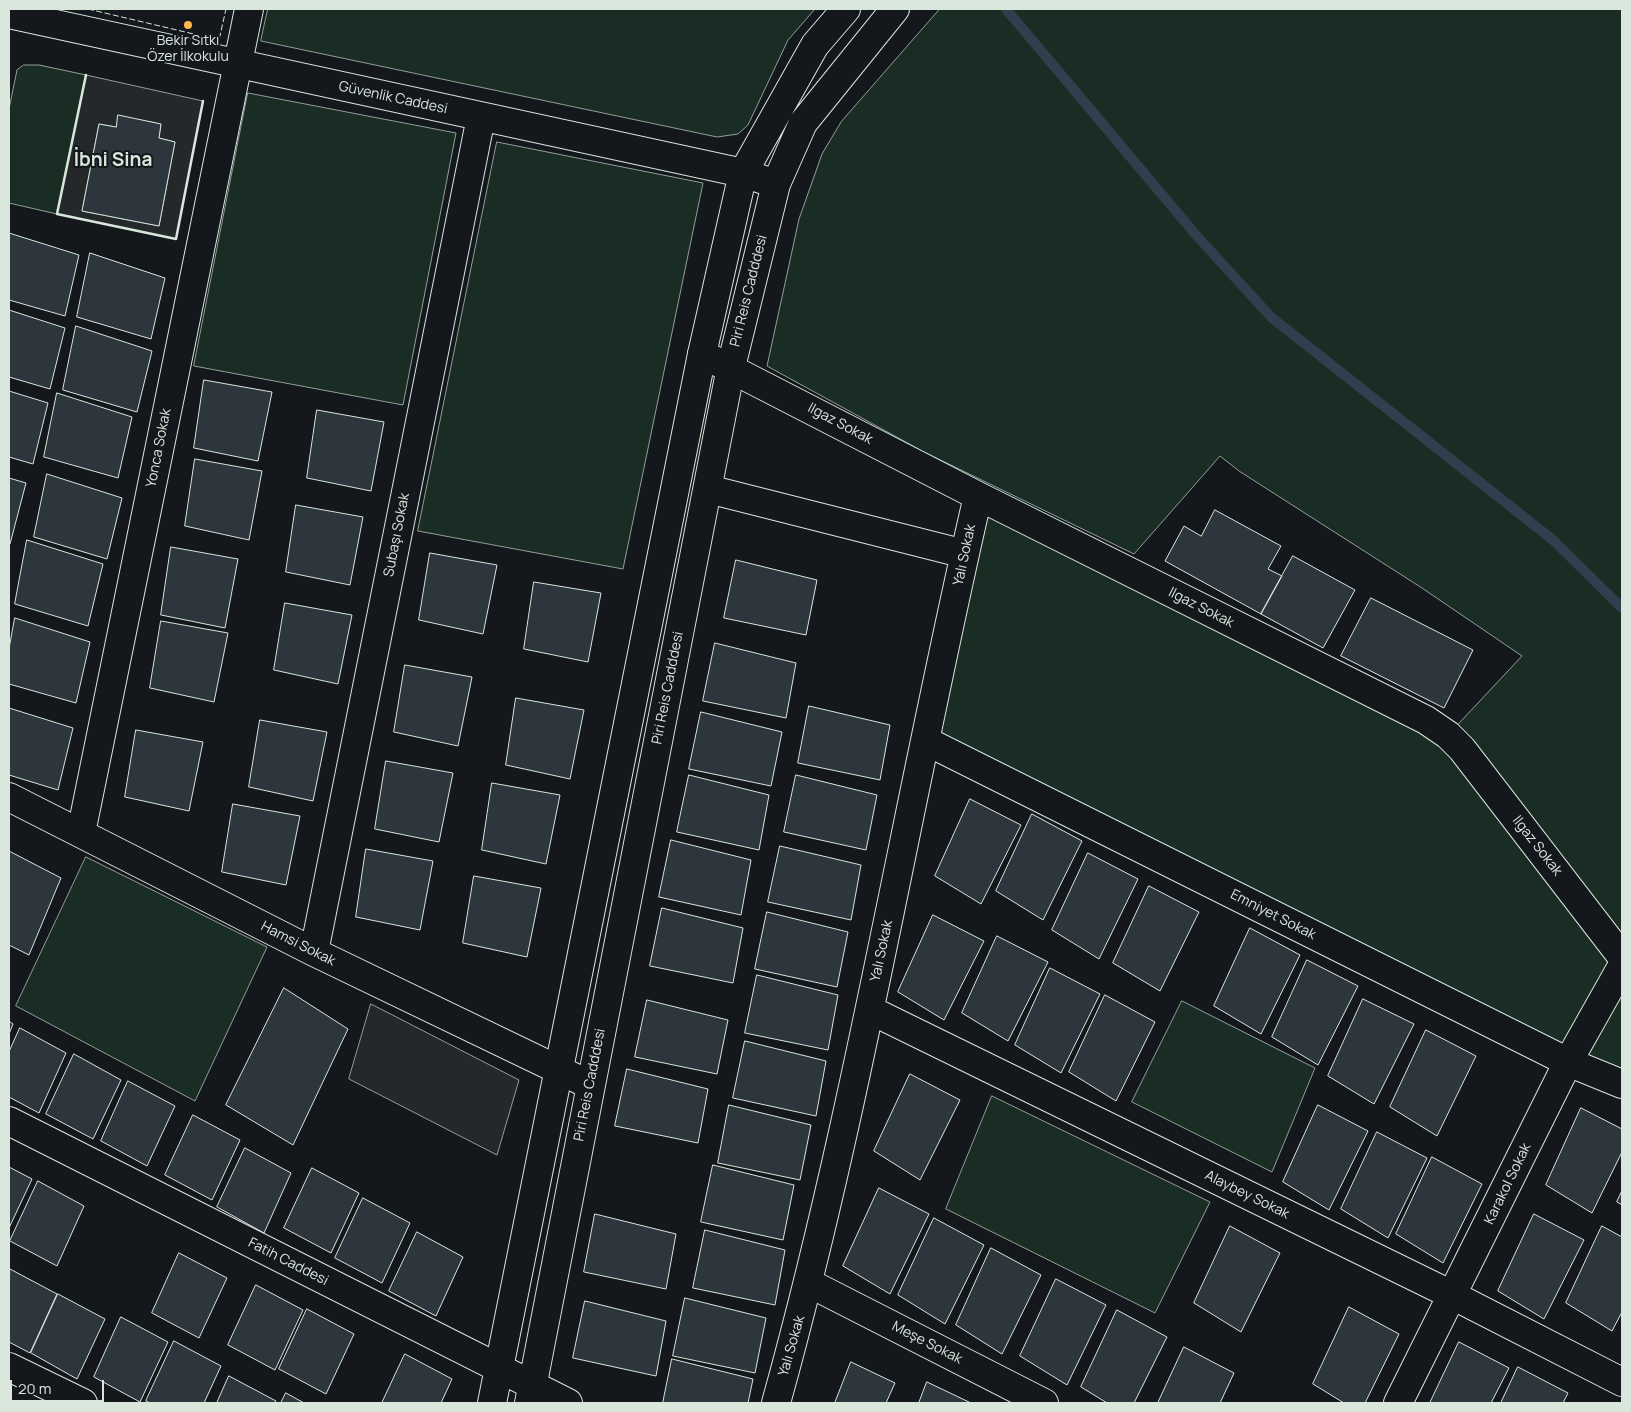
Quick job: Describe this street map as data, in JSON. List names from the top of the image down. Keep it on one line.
{"streets":{"street":["Güvenlik Caddesi","Piri Reis Cadddesi","Ilgaz Sokak","Yonca Sokak","Subaşı Sokak","Yalı Sokak","Emniyet Sokak","Hamsi Sokak","Karakol Sokak","Alaybey Sokak","Fatih Caddesi","Meşe Sokak"]},"crossings":[["Güvenlik Caddesi","Piri Reis Cadddesi"],["Güvenlik Caddesi","Yonca Sokak"],["Güvenlik Caddesi","Subaşı Sokak"],["Piri Reis Cadddesi","Ilgaz Sokak"],["Piri Reis Cadddesi","Hamsi Sokak"],["Piri Reis Cadddesi","Fatih Caddesi"],["Ilgaz Sokak","Yalı Sokak"],["Yonca Sokak","Hamsi Sokak"],["Subaşı Sokak","Hamsi Sokak"],["Yalı Sokak","Emniyet Sokak"],["Yalı Sokak","Alaybey Sokak"],["Yalı Sokak","Meşe Sokak"],["Emniyet Sokak","Karakol Sokak"],["Karakol Sokak","Alaybey Sokak"]],"districts":["İbni Sina"],"places":["Bekir Sıtkı Özer İlkokulu"],"scale_bar":"20 m"}
